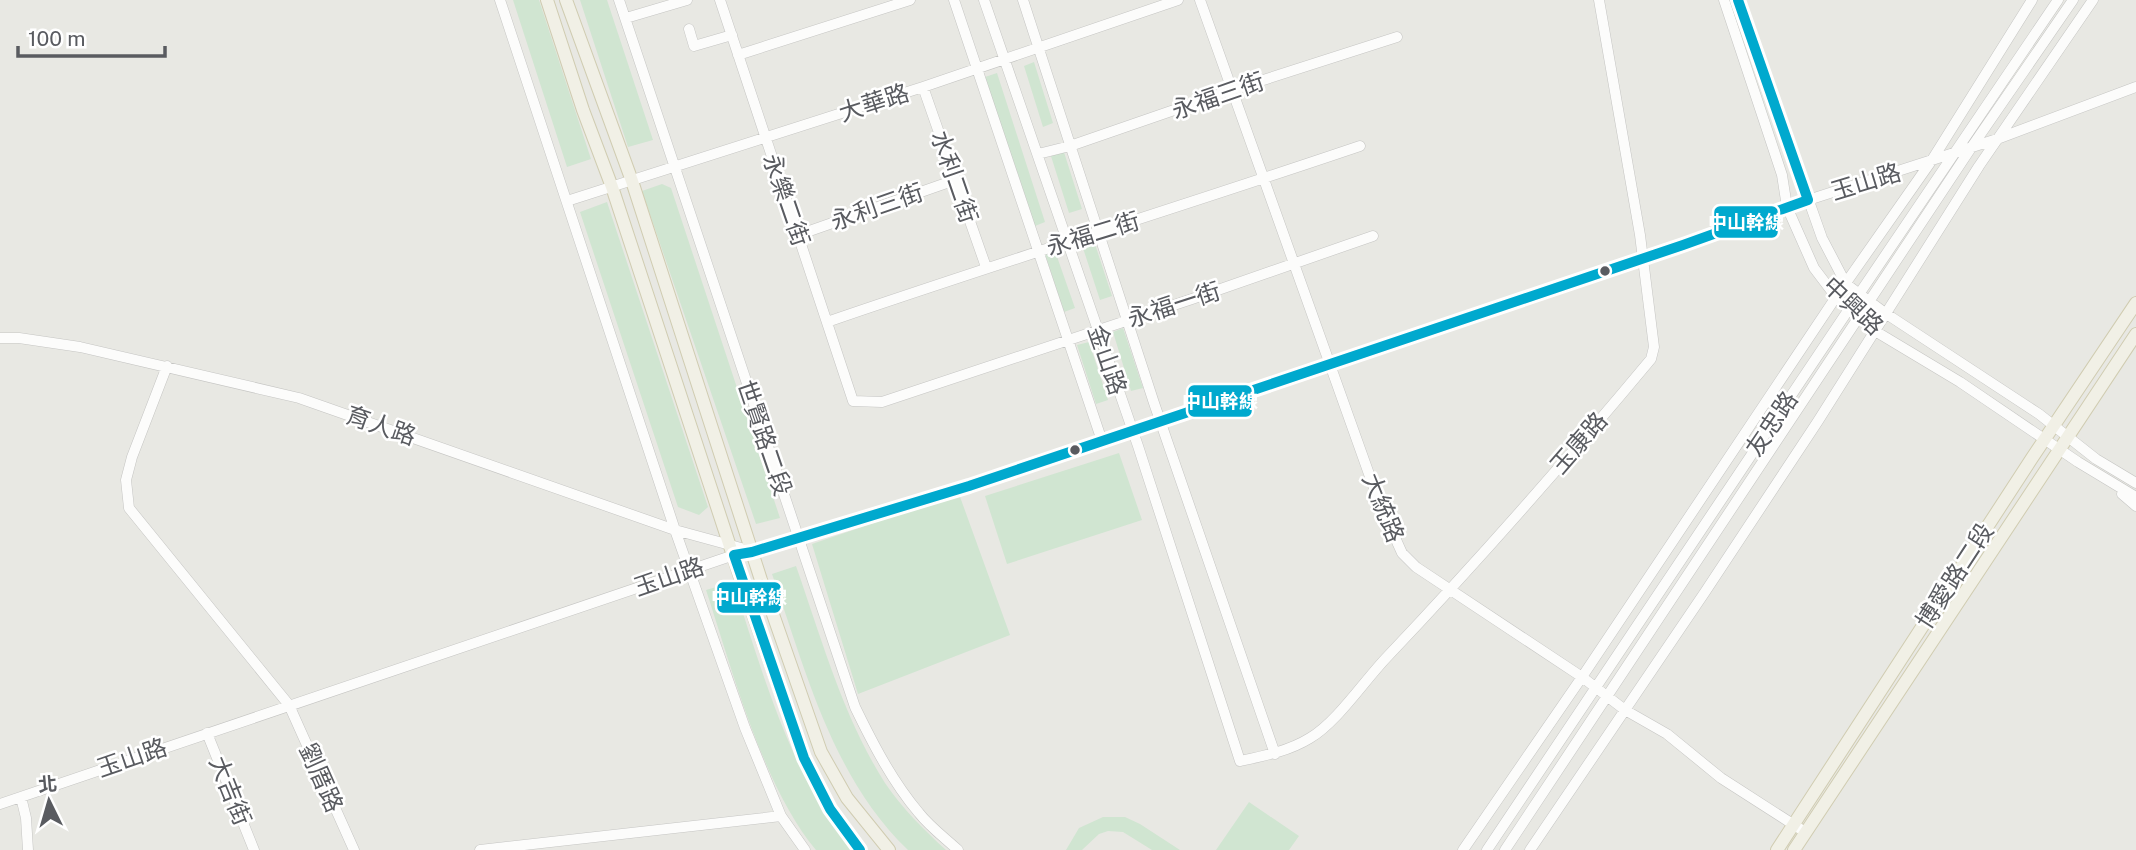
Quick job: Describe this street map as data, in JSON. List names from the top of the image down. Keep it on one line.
{"streets":{"main road":["世賢路二段","博愛路二段"],"street":["永福三街","大華路","水利二街","玉山路","永樂二街","永利三街","永福二街","永福一街","中興路","金山路","友忠路","育人路","玉康路","大統路","劉厝路","大吉街"]},"crossings":[["永福三街","金山路"],["永福三街","大統路"],["大華路","水利二街"],["大華路","永樂二街"],["大華路","金山路"],["大華路","世賢路二段"],["水利二街","永利三街"],["水利二街","永福二街"],["玉山路","中興路"],["玉山路","金山路"],["玉山路","友忠路"],["玉山路","育人路"],["玉山路","世賢路二段"],["玉山路","玉康路"],["玉山路","大統路"],["玉山路","劉厝路"],["玉山路","大吉街"],["永樂二街","永利三街"],["永樂二街","永福二街"],["永樂二街","永福一街"],["永福二街","金山路"],["永福二街","大統路"],["永福一街","金山路"],["永福一街","大統路"],["中興路","友忠路"],["中興路","博愛路二段"],["金山路","玉康路"],["友忠路","大統路"],["育人路","世賢路二段"],["育人路","劉厝路"],["玉康路","大統路"],["大統路","博愛路二段"]],"lines":["transit line 中山幹線"],"scale_bar":"100 m","north":"top"}
